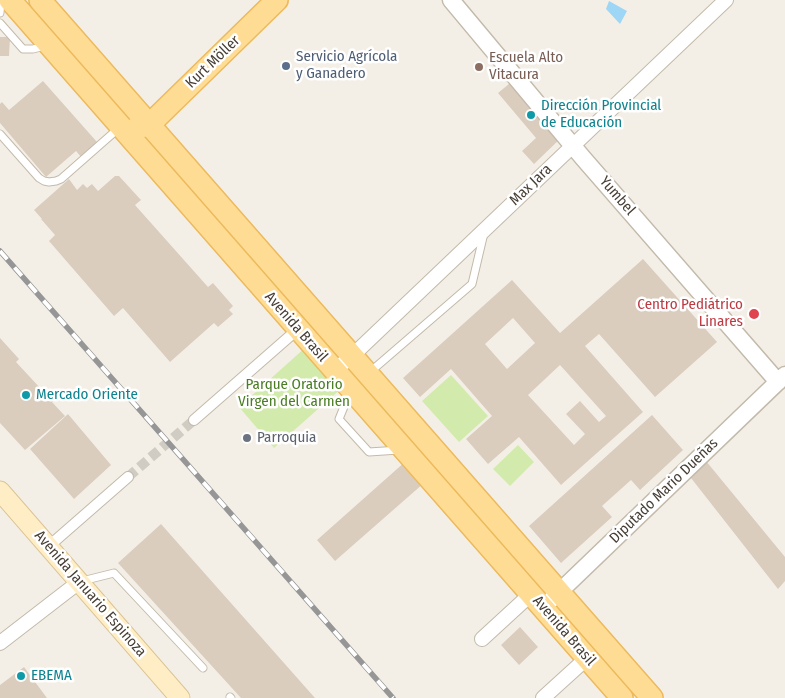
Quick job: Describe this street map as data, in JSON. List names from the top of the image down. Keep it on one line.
{"streets":{"main road":["Kurt Möller","Avenida Brasil","Avenida Januario Espinoza"],"street":["Max Jara","Yumbel","Diputado Mario Dueñas"]},"crossings":[["Kurt Möller","Avenida Brasil"],["Max Jara","Yumbel"],["Max Jara","Avenida Brasil"],["Yumbel","Diputado Mario Dueñas"],["Avenida Brasil","Diputado Mario Dueñas"]],"parks":["Parque Oratorio Virgen del Carmen"],"places":["Servicio Agrícola y Ganadero","Escuela Alto Vitacura","Dirección Provincial de Educación","Centro Pediátrico Linares","Mercado Oriente","Parroquia","EBEMA"]}
